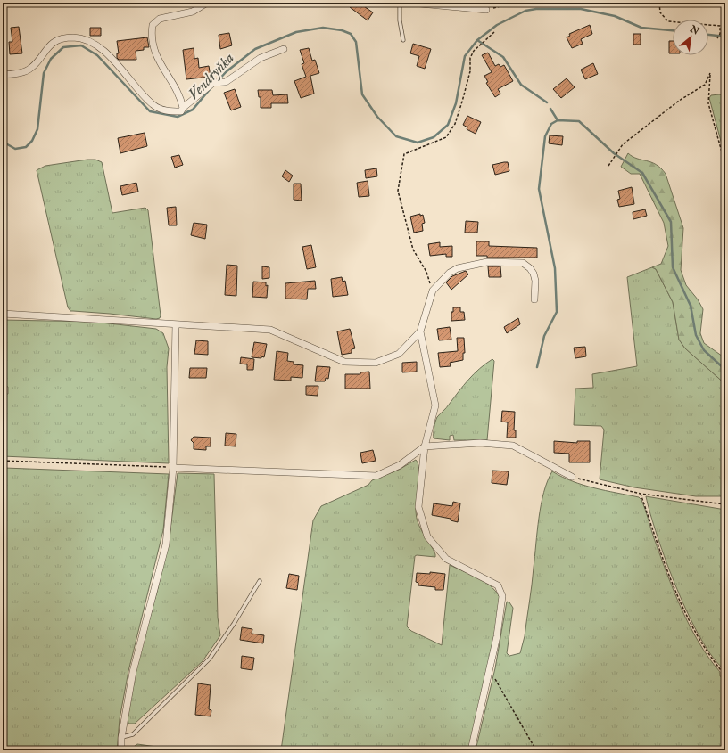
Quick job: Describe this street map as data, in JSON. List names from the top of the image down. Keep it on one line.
{"water":["Vendryňka"],"north":"top right"}
